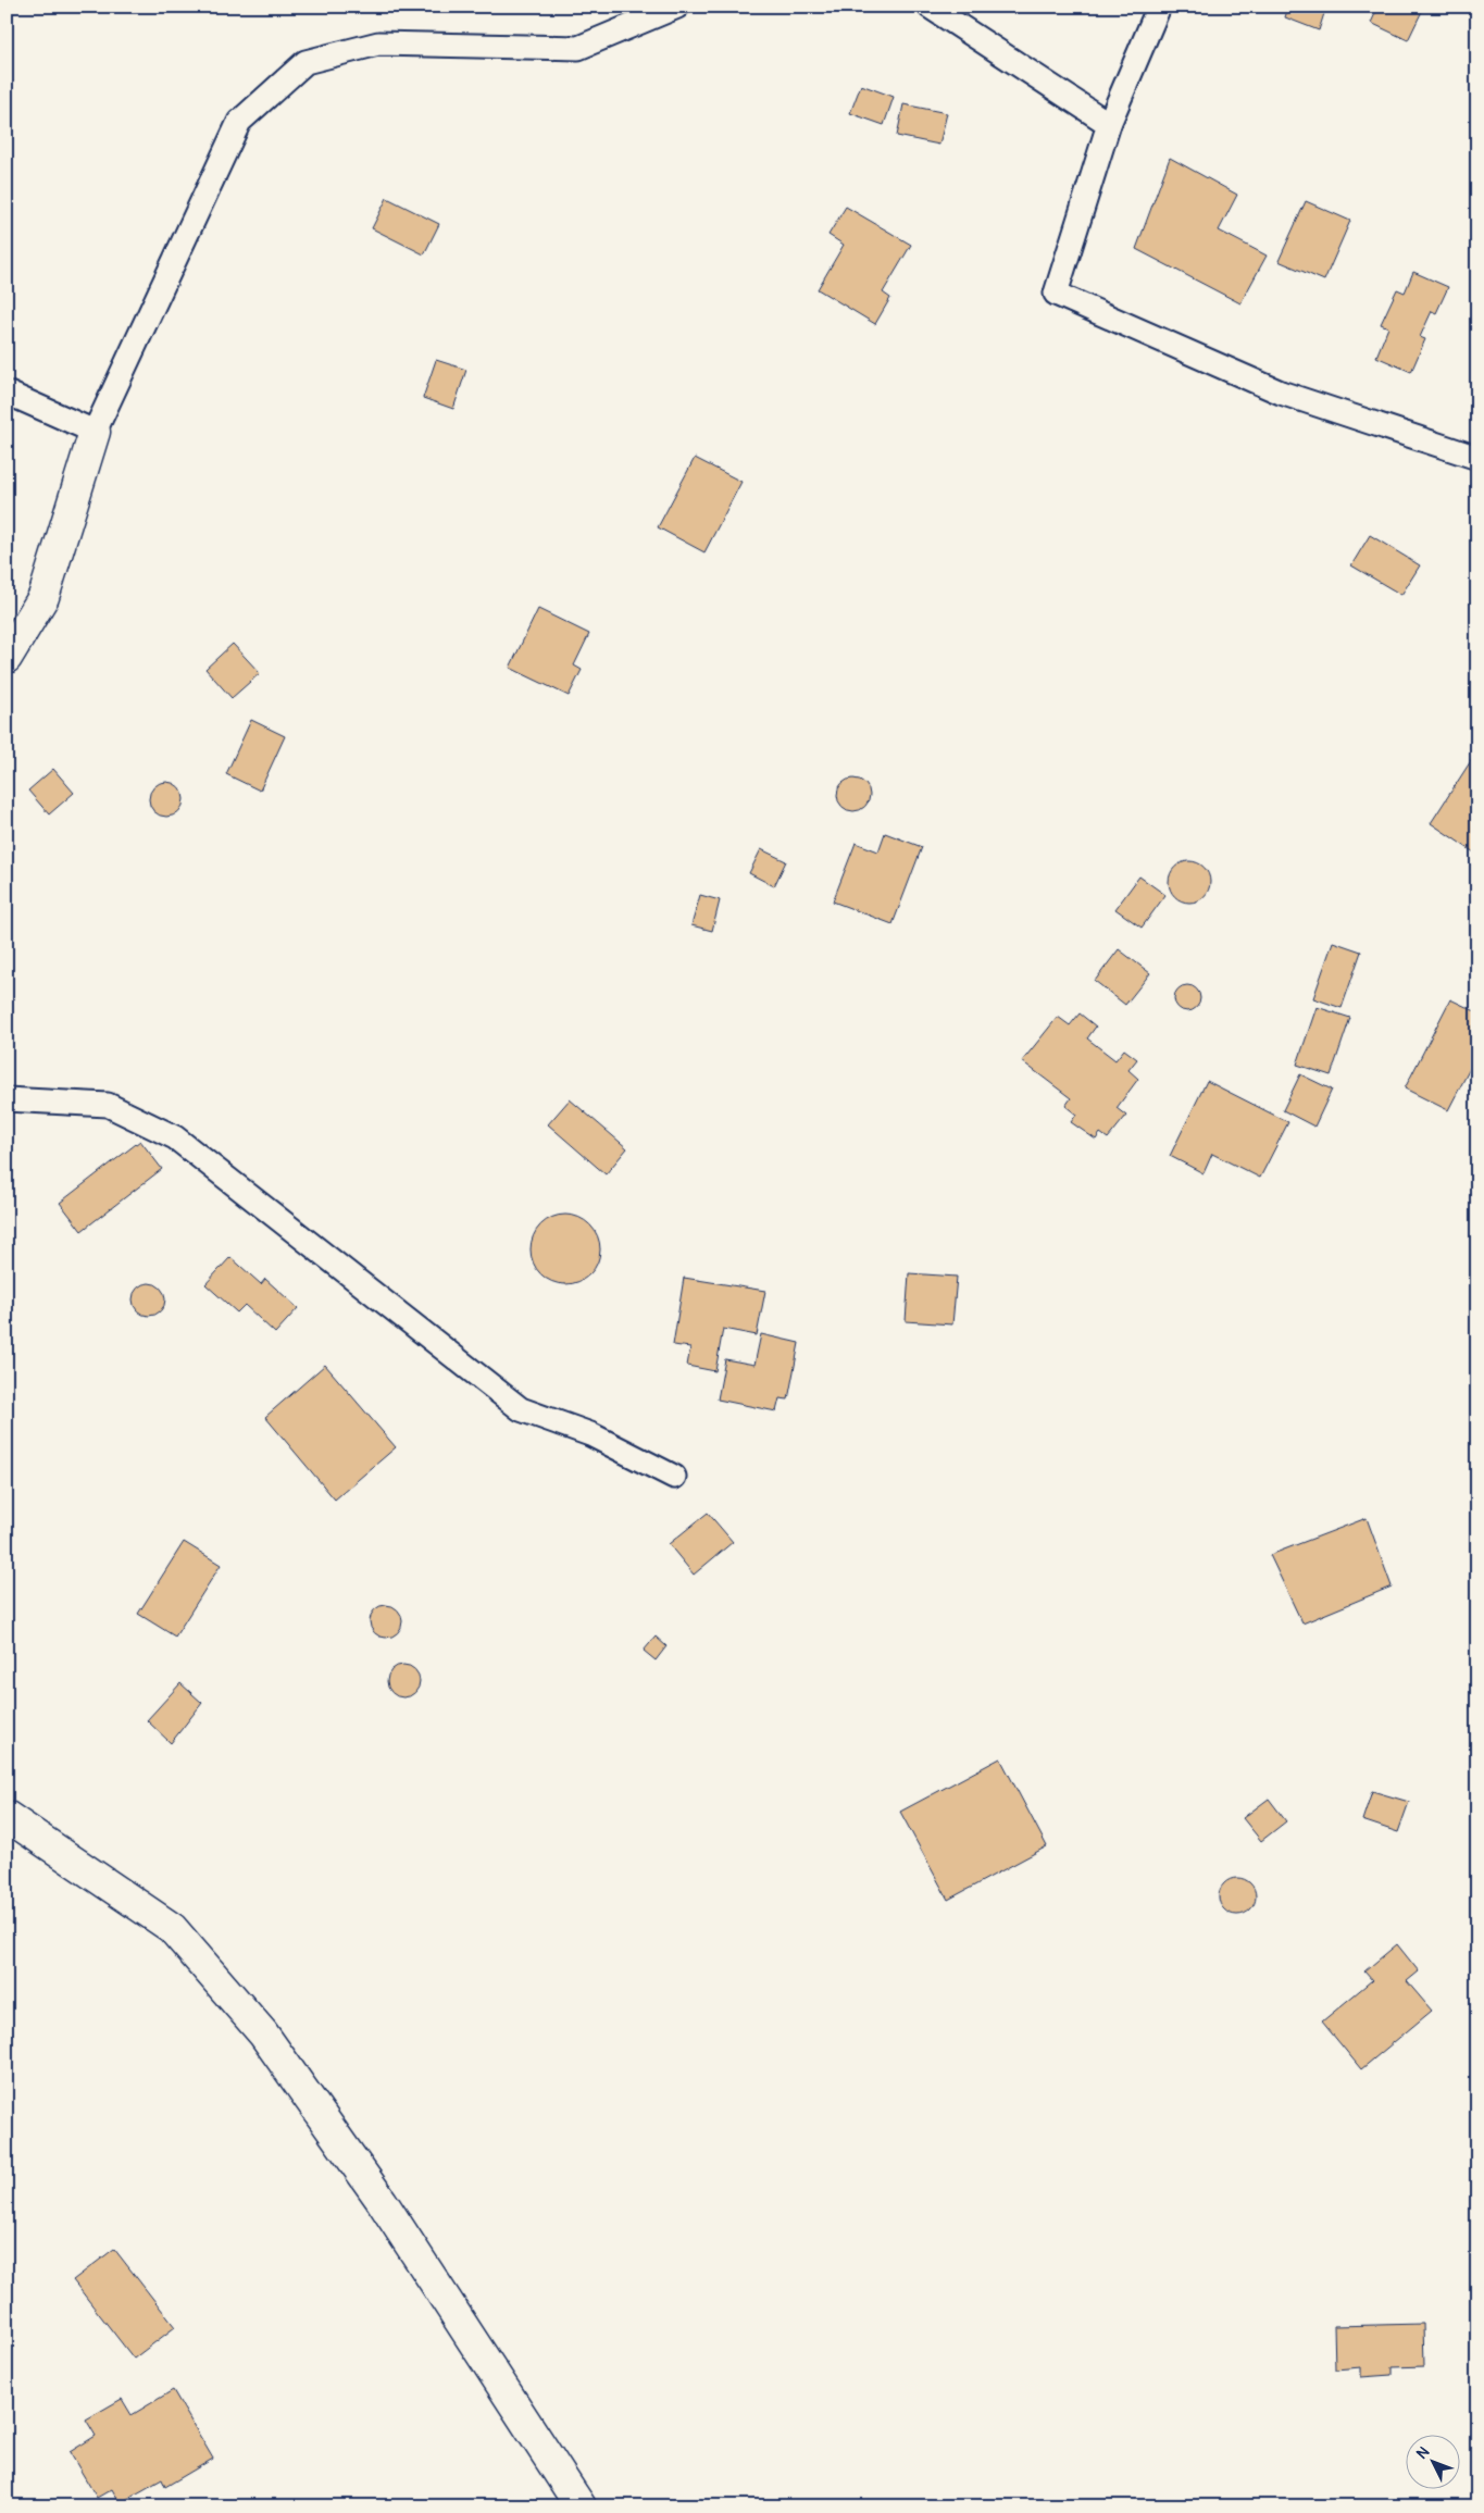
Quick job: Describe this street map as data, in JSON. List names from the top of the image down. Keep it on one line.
{"north":"top left"}
